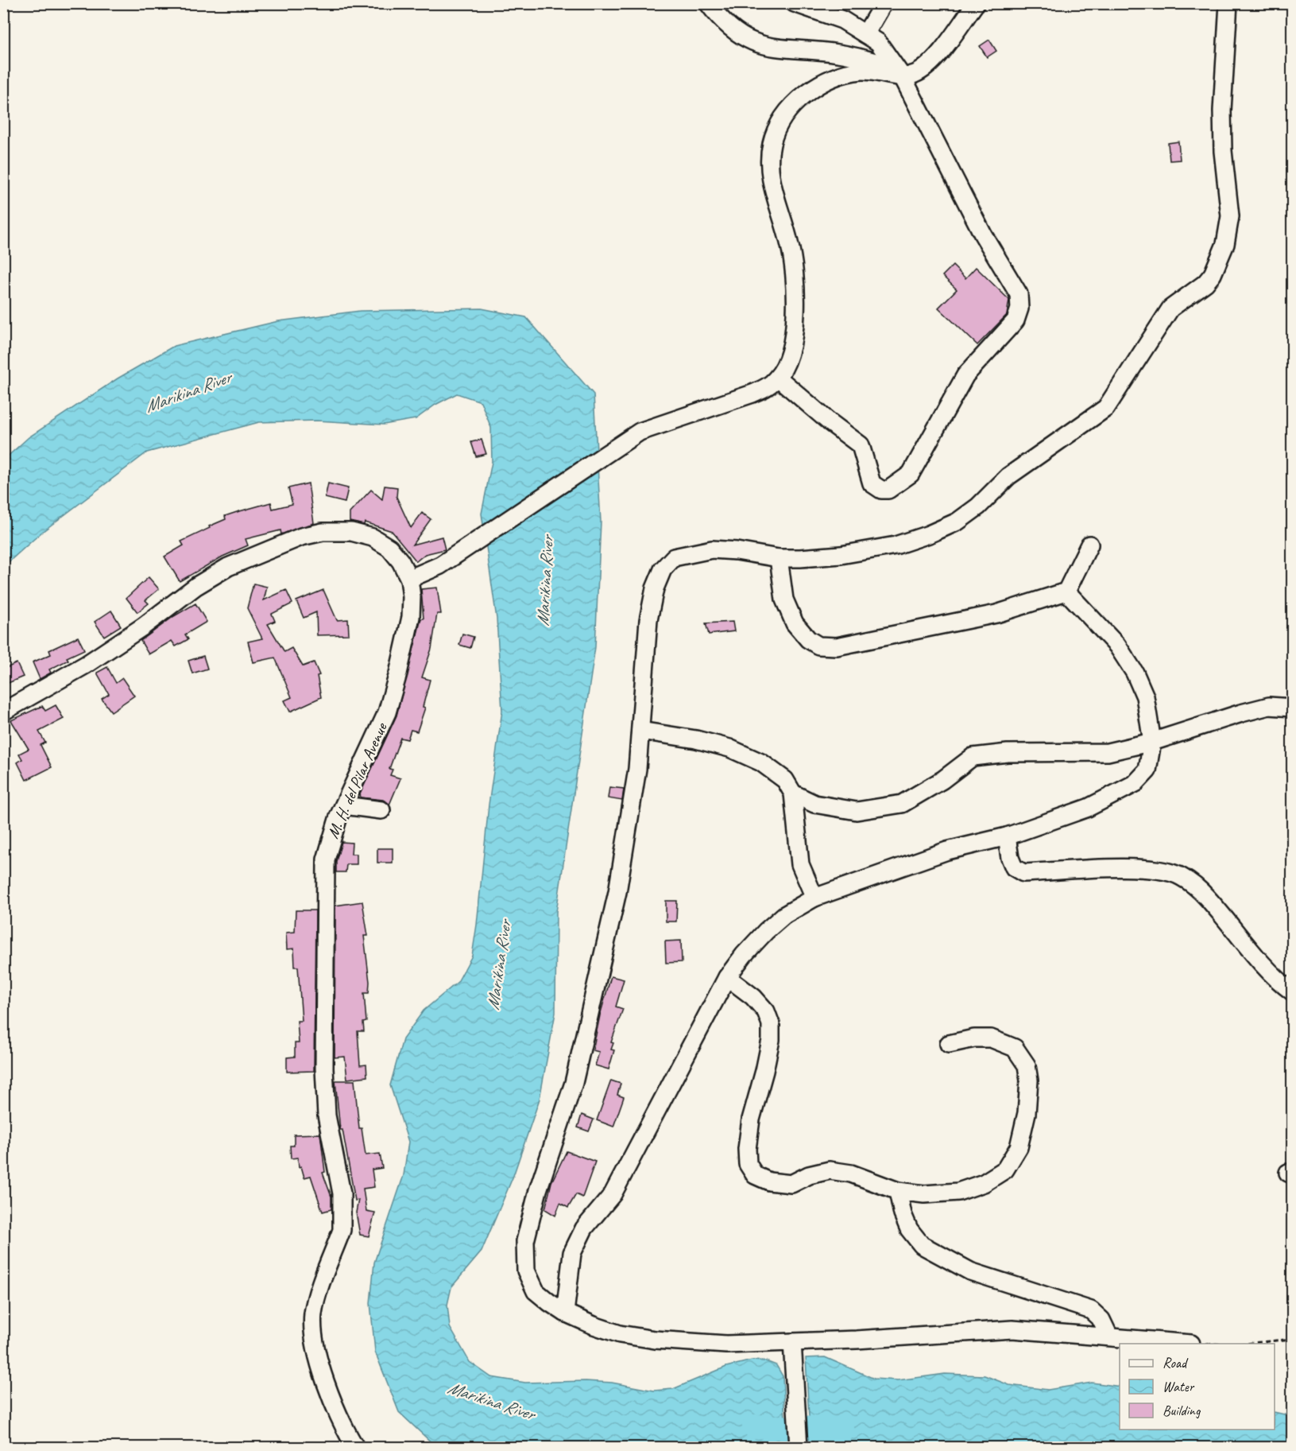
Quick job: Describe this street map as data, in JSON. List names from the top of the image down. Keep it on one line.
{"streets":{"street":["M. H. del Pilar Avenue"]},"water":["Marikina River"],"legend":["Road","Water","Building"]}
